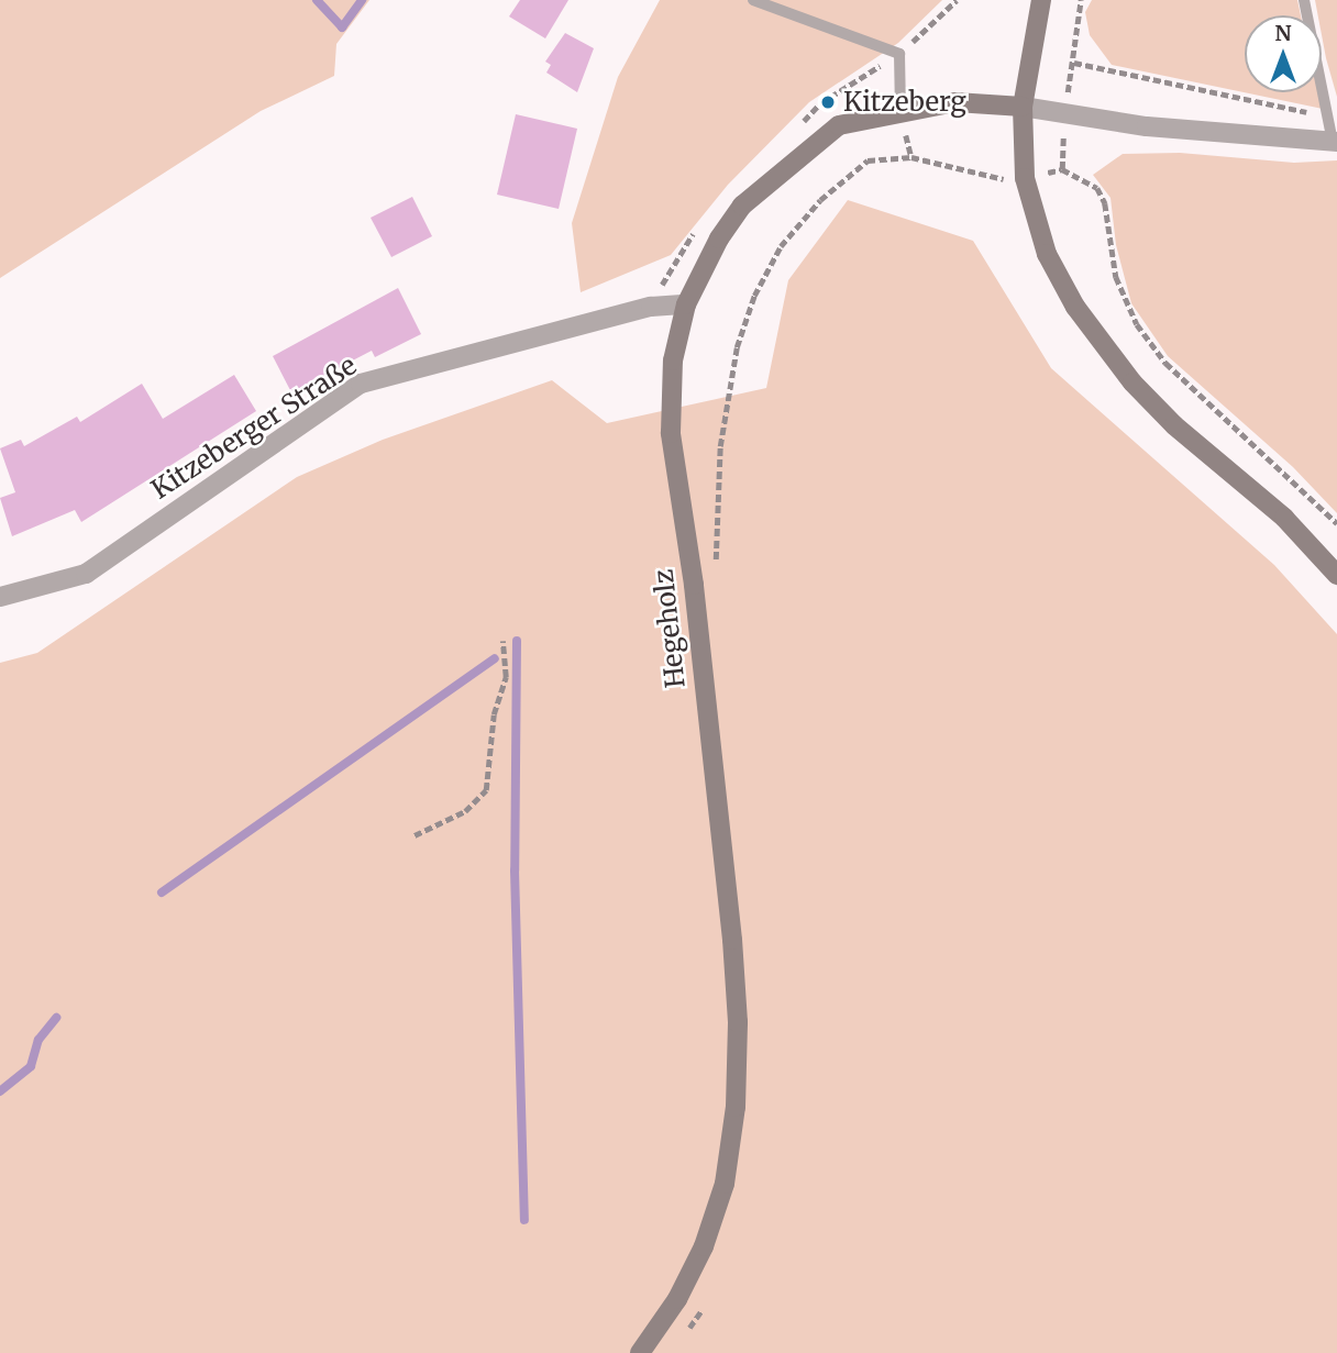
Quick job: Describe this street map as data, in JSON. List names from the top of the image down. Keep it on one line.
{"streets":{"street":["Kitzeberger Straße","Hegeholz"]},"crossings":[["Kitzeberger Straße","Hegeholz"]],"places":["Kitzeberg"],"north":"top"}
